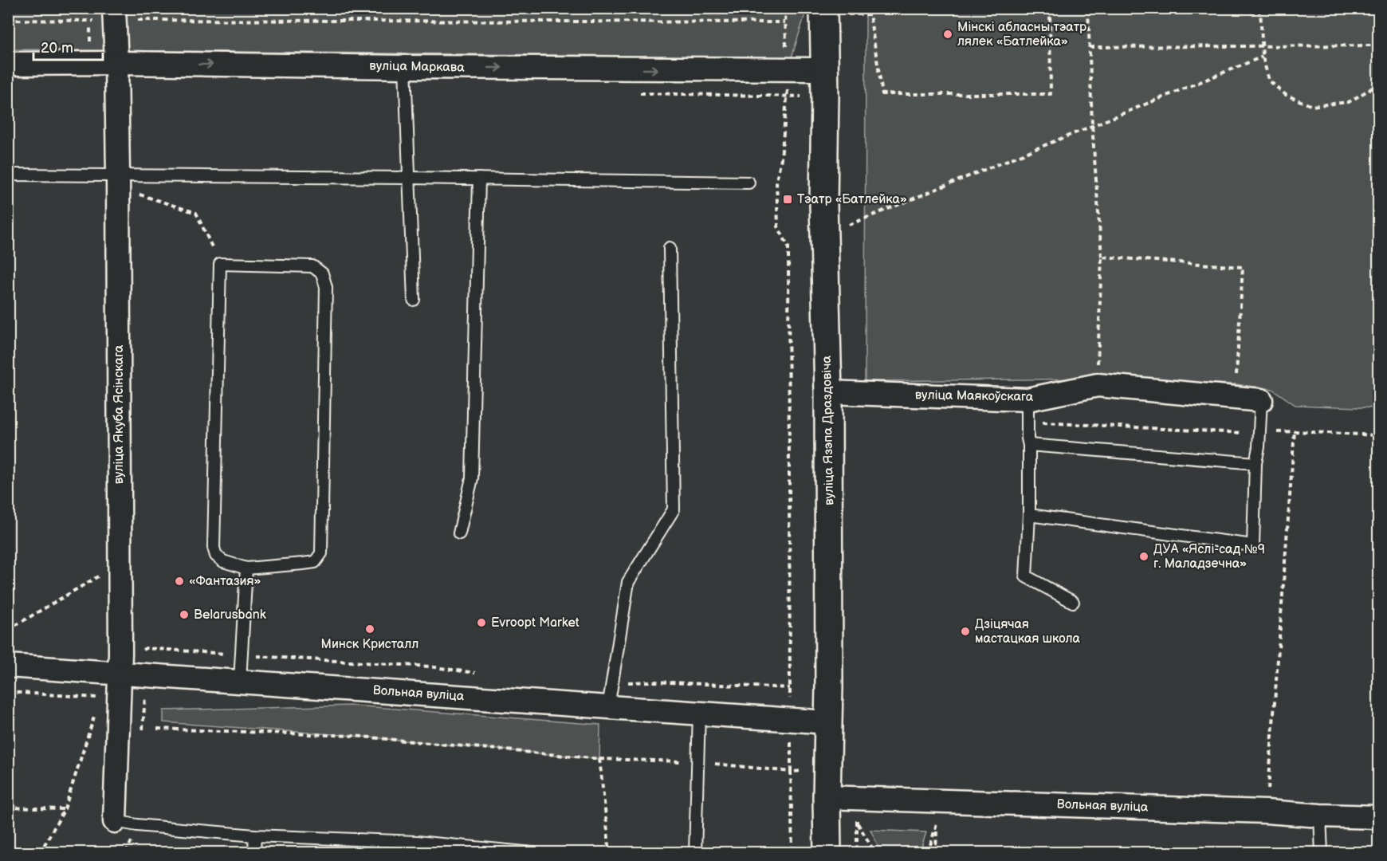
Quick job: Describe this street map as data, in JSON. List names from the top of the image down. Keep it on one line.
{"streets":{"street":["вуліца Маркава","вуліца Маякоўскага","вуліца Якуба Ясінскага","вуліца Язэпа Драздовіча","Вольная вуліца"]},"crossings":[["вуліца Маркава","вуліца Якуба Ясінскага"],["вуліца Маркава","вуліца Язэпа Драздовіча"],["вуліца Маякоўскага","вуліца Язэпа Драздовіча"],["вуліца Якуба Ясінскага","Вольная вуліца"],["вуліца Язэпа Драздовіча","Вольная вуліца"]],"one_way":["вуліца Маркава"],"places":{"other":["Мінскі абласны тэатр лялек «Батлейка»","ДУА «Яслі-сад №9 г. Маладзечна»","«Фантазия»","Belarusbank","Evroopt Market","Минск Кристалл","Дзіцячая мастацкая школа"],"transit":["Тэатр «Батлейка»"]},"scale_bar":"20 m"}
